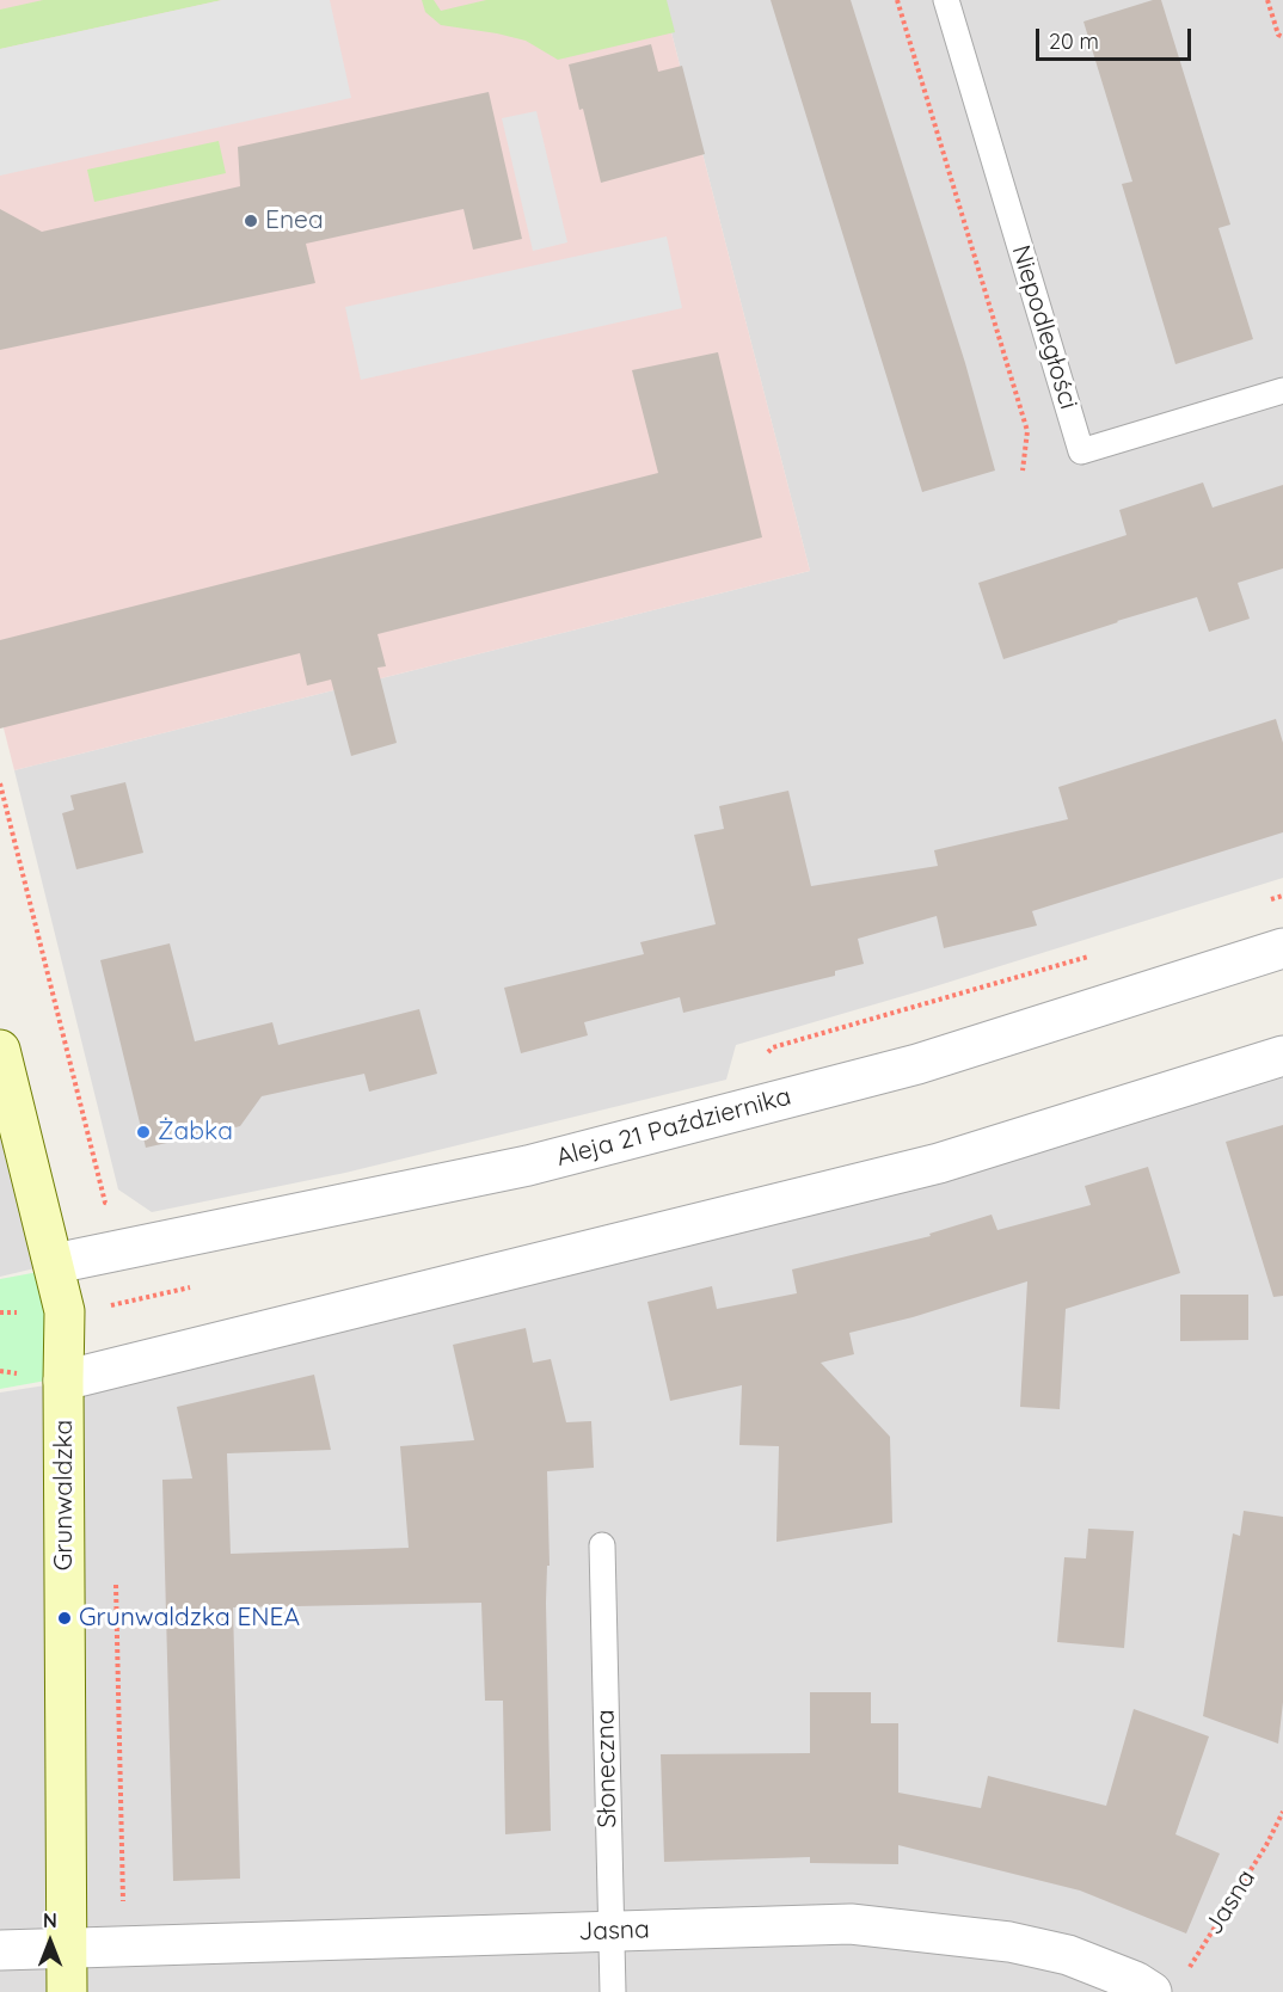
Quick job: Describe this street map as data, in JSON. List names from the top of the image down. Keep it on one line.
{"streets":{"street":["Aleja 21 Października","Grunwaldzka","Jasna"],"lane":["Niepodległości","Słoneczna"]},"crossings":[["Aleja 21 Października","Grunwaldzka"],["Grunwaldzka","Jasna"],["Słoneczna","Jasna"]],"places":["Enea","Żabka","Grunwaldzka ENEA"],"scale_bar":"20 m","north":"top"}
